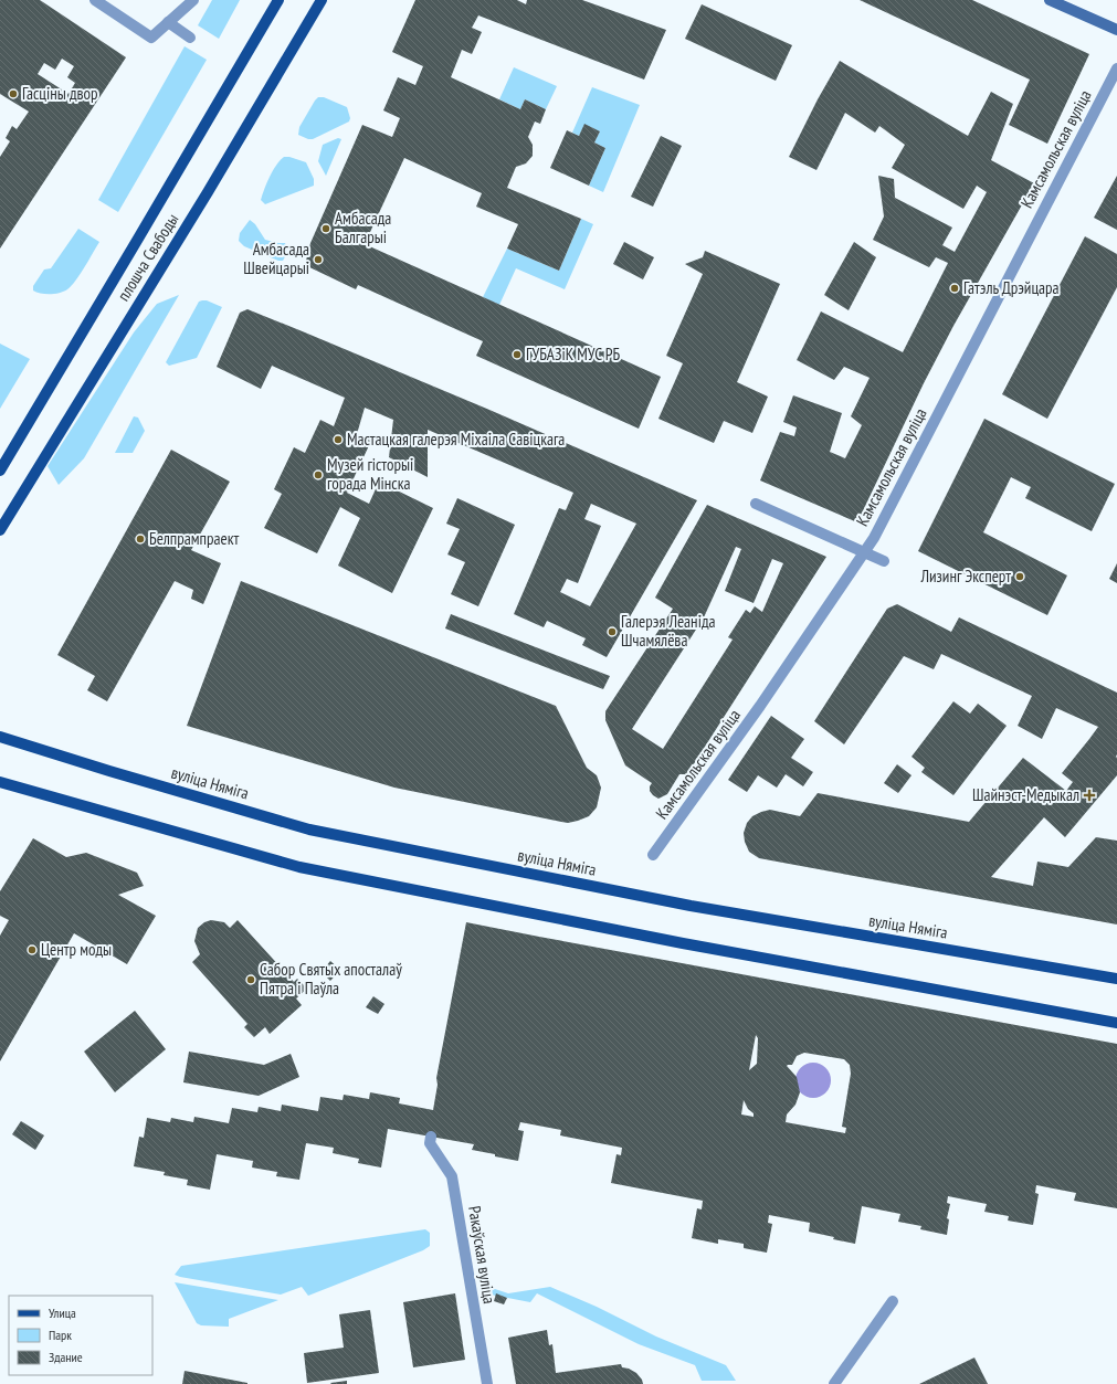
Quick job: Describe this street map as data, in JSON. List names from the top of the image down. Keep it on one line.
{"streets":{"main road":["плошча Свабоды","вуліца Няміга"],"street":["Камсамольская вуліца","Ракаўская вуліца"]},"places":{"other":["Гасціны двор","Амбасада Балгарыі","Амбасада Швейцарыі","Гатэль Дрэйцара","ГУБАЗіК МУС РБ","Мастацкая галерэя Міхаіла Савіцкага","Музей гісторыі горада Мінска","Белпрампраект","Лизинг Эксперт","Галерэя Леаніда Шчамялёва","Центр моды","Сабор Святых апосталаў Пятра і Паўла"],"health":["Шайнэст-Медыкал"]},"legend":["Улица","Парк","Здание"]}
